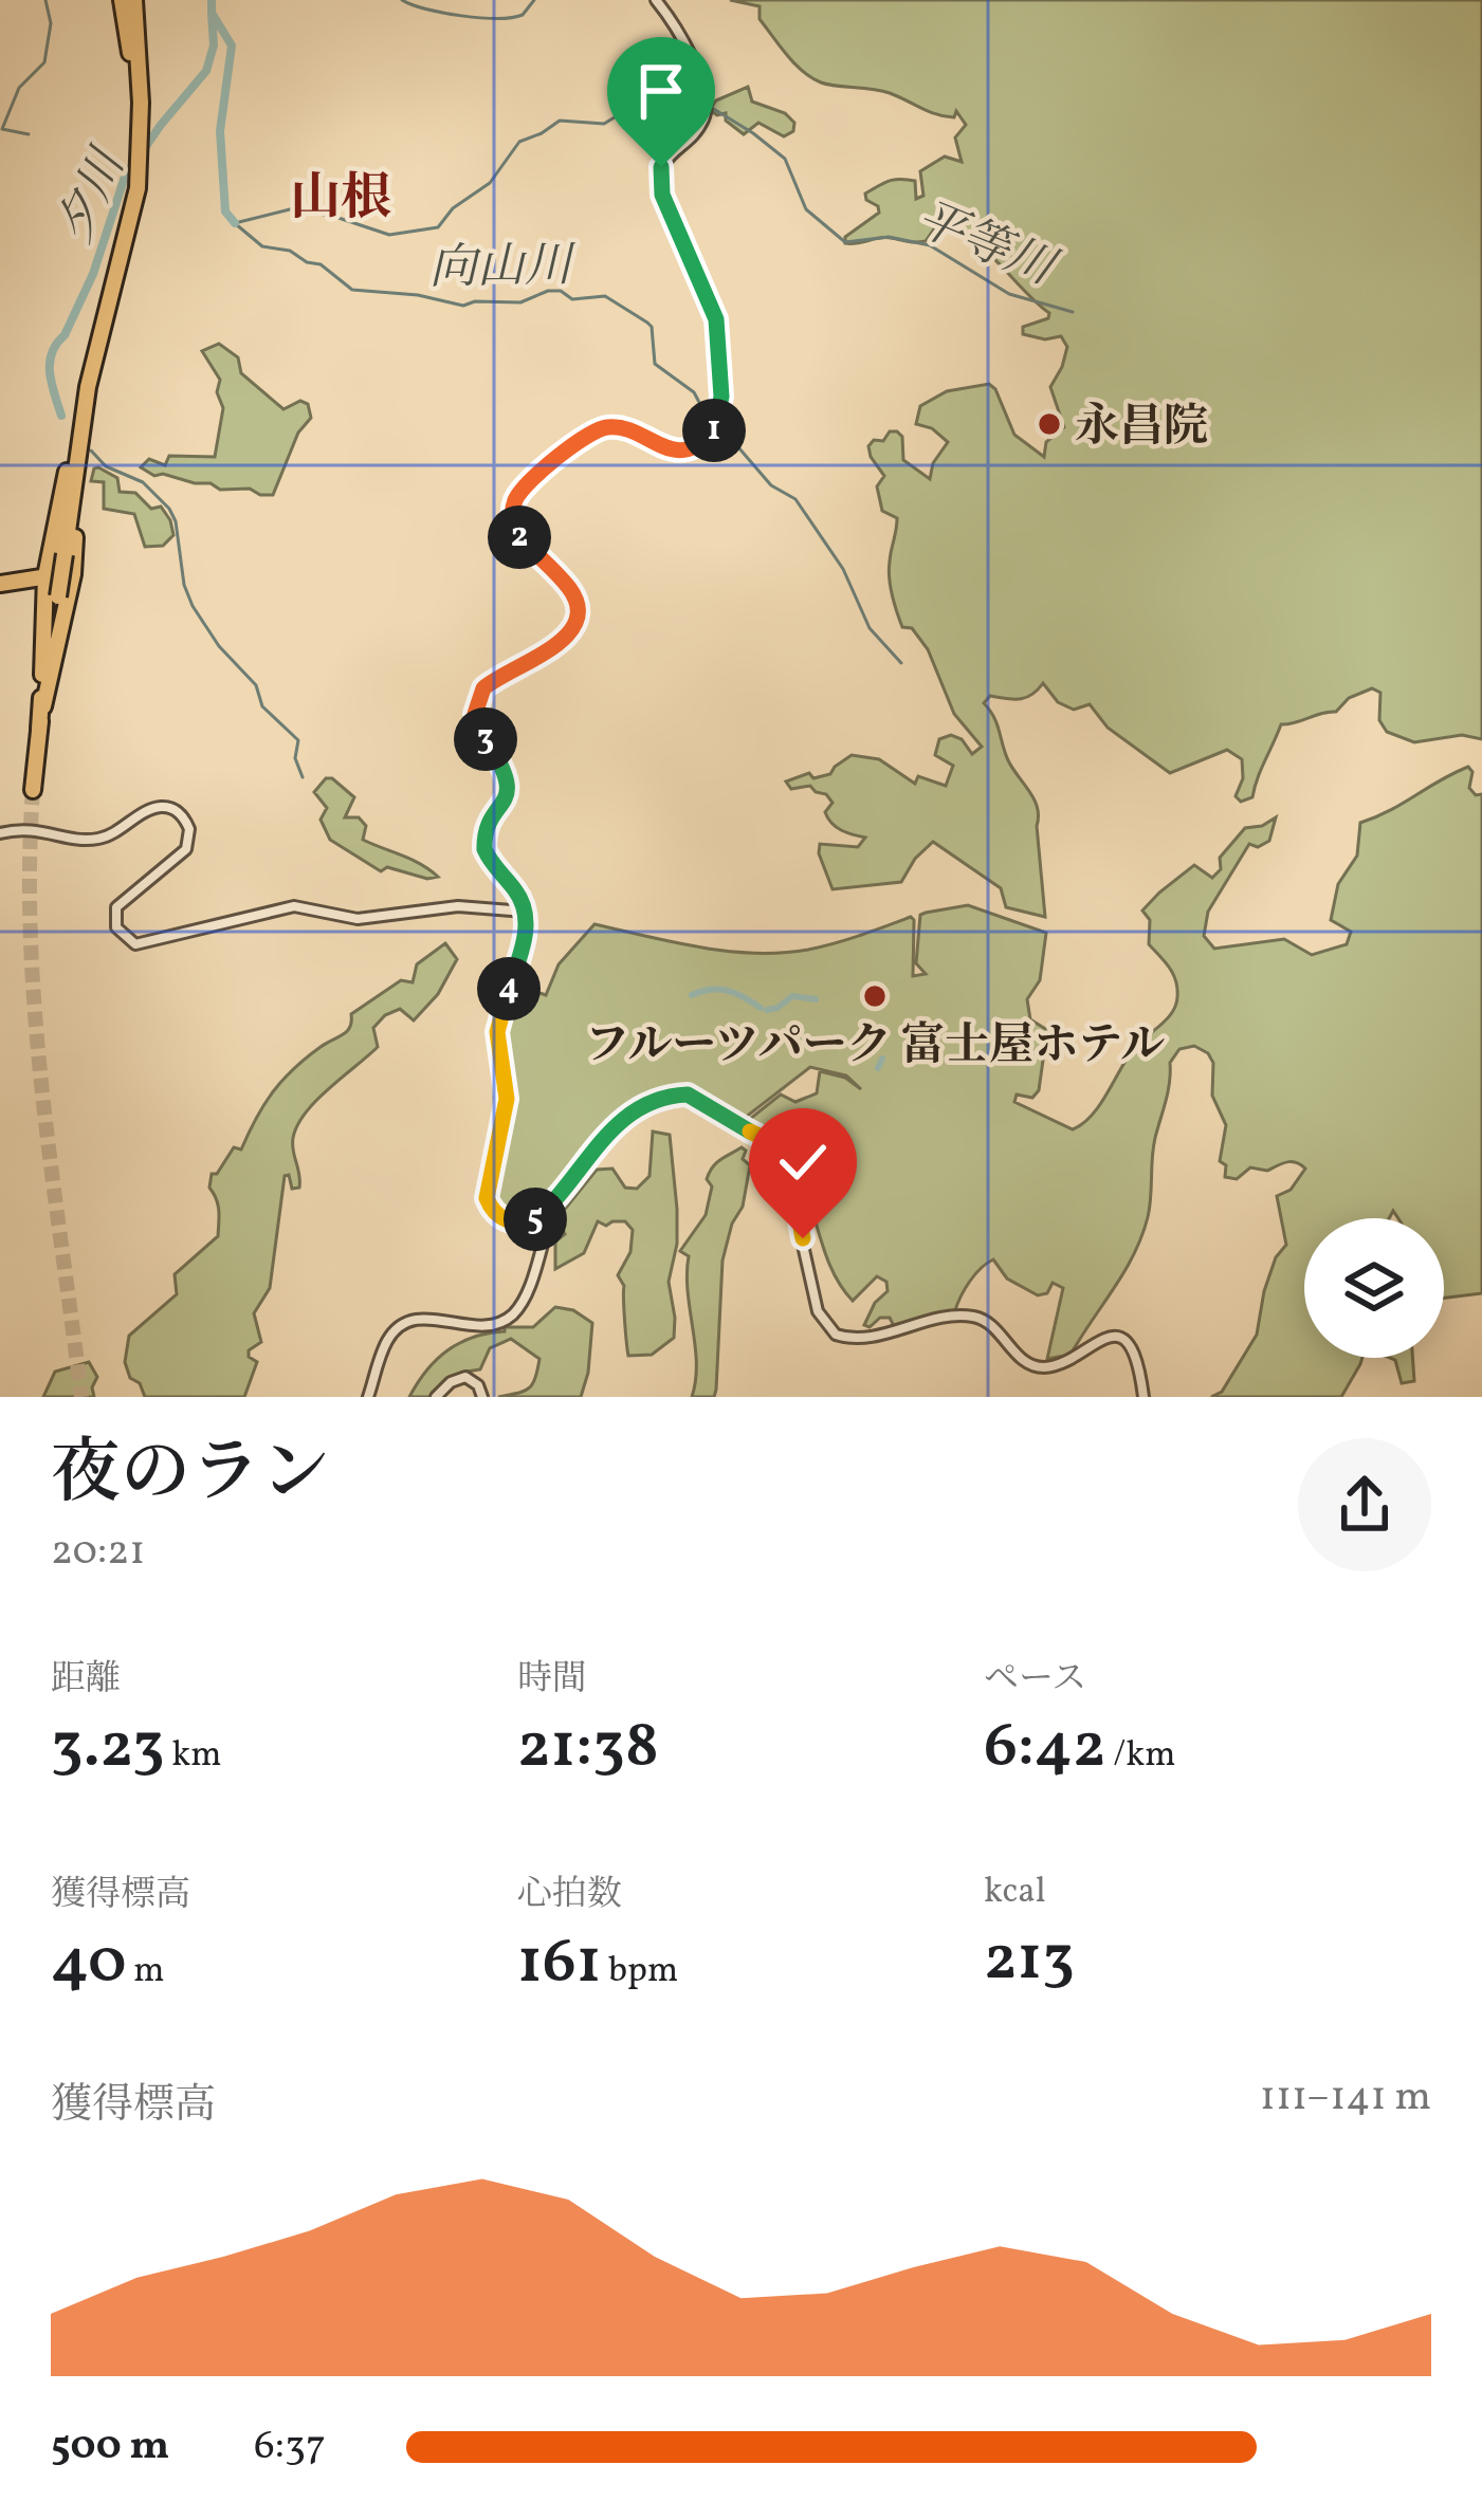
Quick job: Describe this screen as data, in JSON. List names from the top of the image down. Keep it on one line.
{"districts":["山根"],"water":["夕川","平等川","向山川"],"places":["永昌院","フルーツパーク 富士屋ホテル"],"page":{"pins":["1","2","3","4","5"],"heading":["夜のラン","20:21"],"stats":[["距離","3.23 km"],["時間","21:38"],["ペース","6:42 /km"],["獲得標高","40 m"],["心拍数","161 bpm"],["kcal","213"]],"chart":["獲得標高","111–141 m"],"list":[{"name":"500 m","note":"6:37"}]}}
